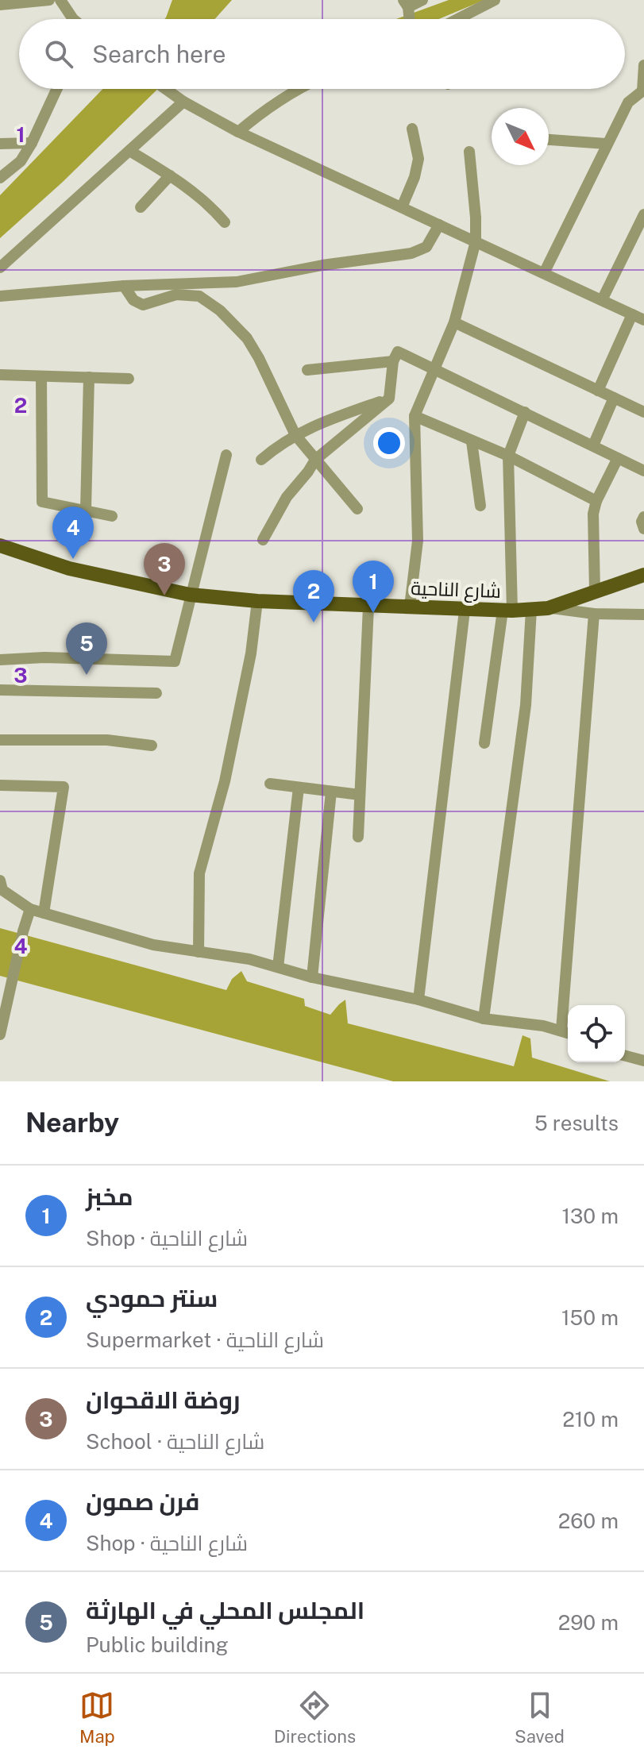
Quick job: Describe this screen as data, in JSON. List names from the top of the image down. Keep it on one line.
{"streets":{"main road":["شارع الناحية"]},"north":"bottom right","page":{"search":"Search here","pins":["4","3","1","2","5"],"heading":["Nearby","5 results"],"list":[{"mark":"1","name":"مخبز","note":"Shop · شارع الناحية","value":"130 m"},{"mark":"2","name":"سنتر حمودي","note":"Supermarket · شارع الناحية","value":"150 m"},{"mark":"3","name":"روضة الاقحوان","note":"School · شارع الناحية","value":"210 m"},{"mark":"4","name":"فرن صمون","note":"Shop · شارع الناحية","value":"260 m"},{"mark":"5","name":"المجلس المحلي في الهارثة","note":"Public building","value":"290 m"}],"nav":["Map","Directions","Saved"]},"grid":{"rows":["1","2","3","4"]}}
